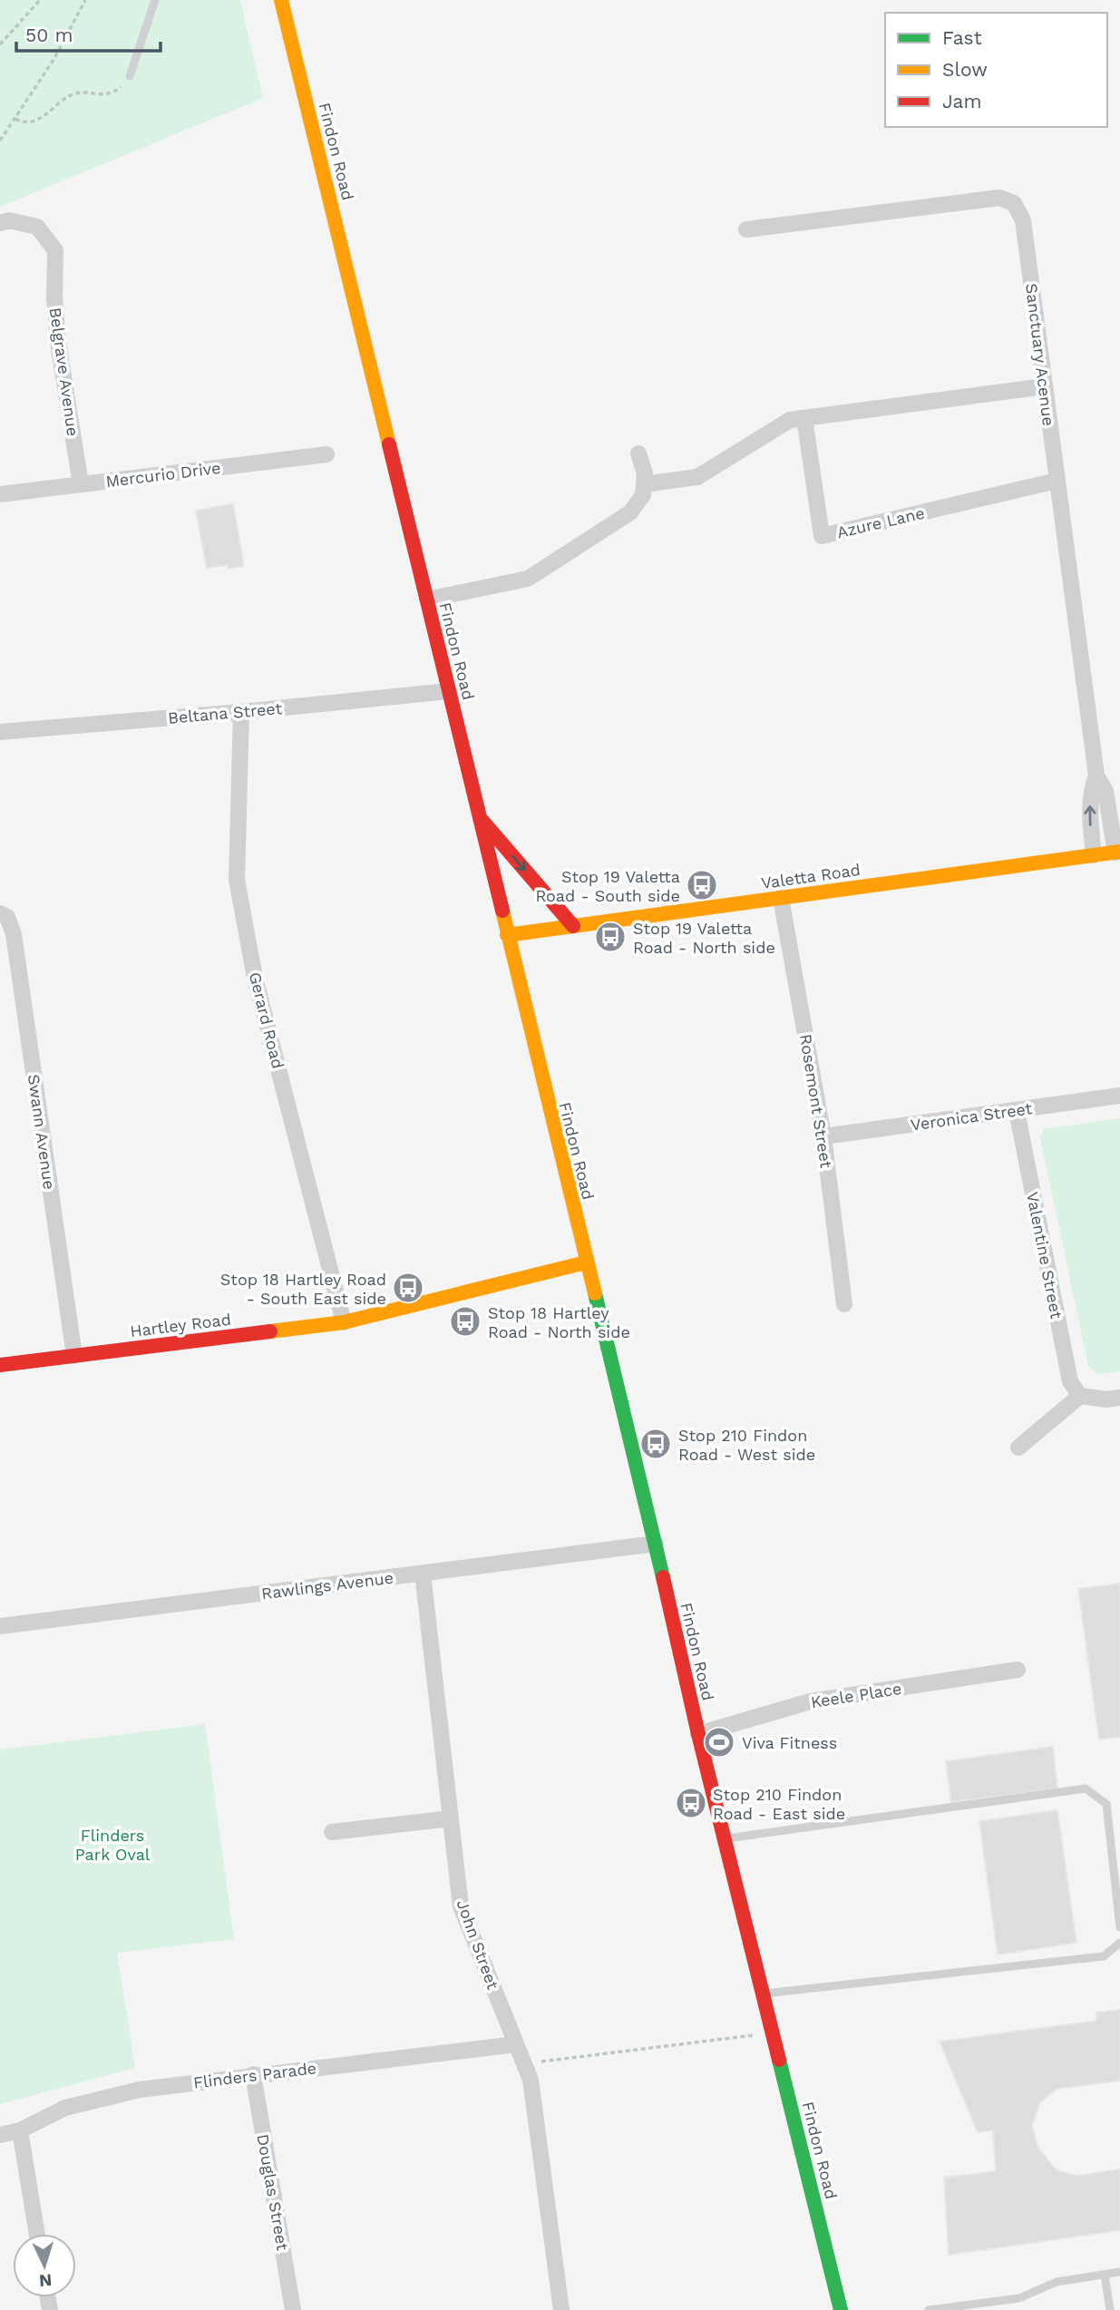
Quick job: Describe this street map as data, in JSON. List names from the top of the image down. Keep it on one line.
{"streets":{"main road":["Findon Road","Valetta Road","Hartley Road"],"street":["Sanctuary Acenue","Belgrave Avenue","Mercurio Drive","Azure Lane","Beltana Street","Gerard Road","Rosemont Street","Veronica Street","Swann Avenue","Valentine Street","Rawlings Avenue","Keele Place","John Street","Flinders Parade","Douglas Street"]},"crossings":[["Findon Road","Beltana Street"],["Findon Road","Valetta Road"],["Findon Road","Hartley Road"],["Findon Road","Rawlings Avenue"],["Findon Road","Keele Place"],["Sanctuary Acenue","Azure Lane"],["Sanctuary Acenue","Valetta Road"],["Belgrave Avenue","Mercurio Drive"],["Beltana Street","Gerard Road"],["Valetta Road","Rosemont Street"],["Gerard Road","Hartley Road"],["Rosemont Street","Veronica Street"],["Veronica Street","Valentine Street"],["Swann Avenue","Hartley Road"],["Rawlings Avenue","John Street"],["John Street","Flinders Parade"],["Flinders Parade","Douglas Street"]],"parks":["Flinders Park Oval"],"places":{"bus stop":["Stop 19 Valetta Road - South side","Stop 19 Valetta Road - North side","Stop 18 Hartley Road - South East side","Stop 18 Hartley Road - North side","Stop 210 Findon Road - West side","Stop 210 Findon Road - East side"],"sports":["Viva Fitness"]},"legend":["Fast","Slow","Jam"],"scale_bar":"50 m","north":"bottom"}
